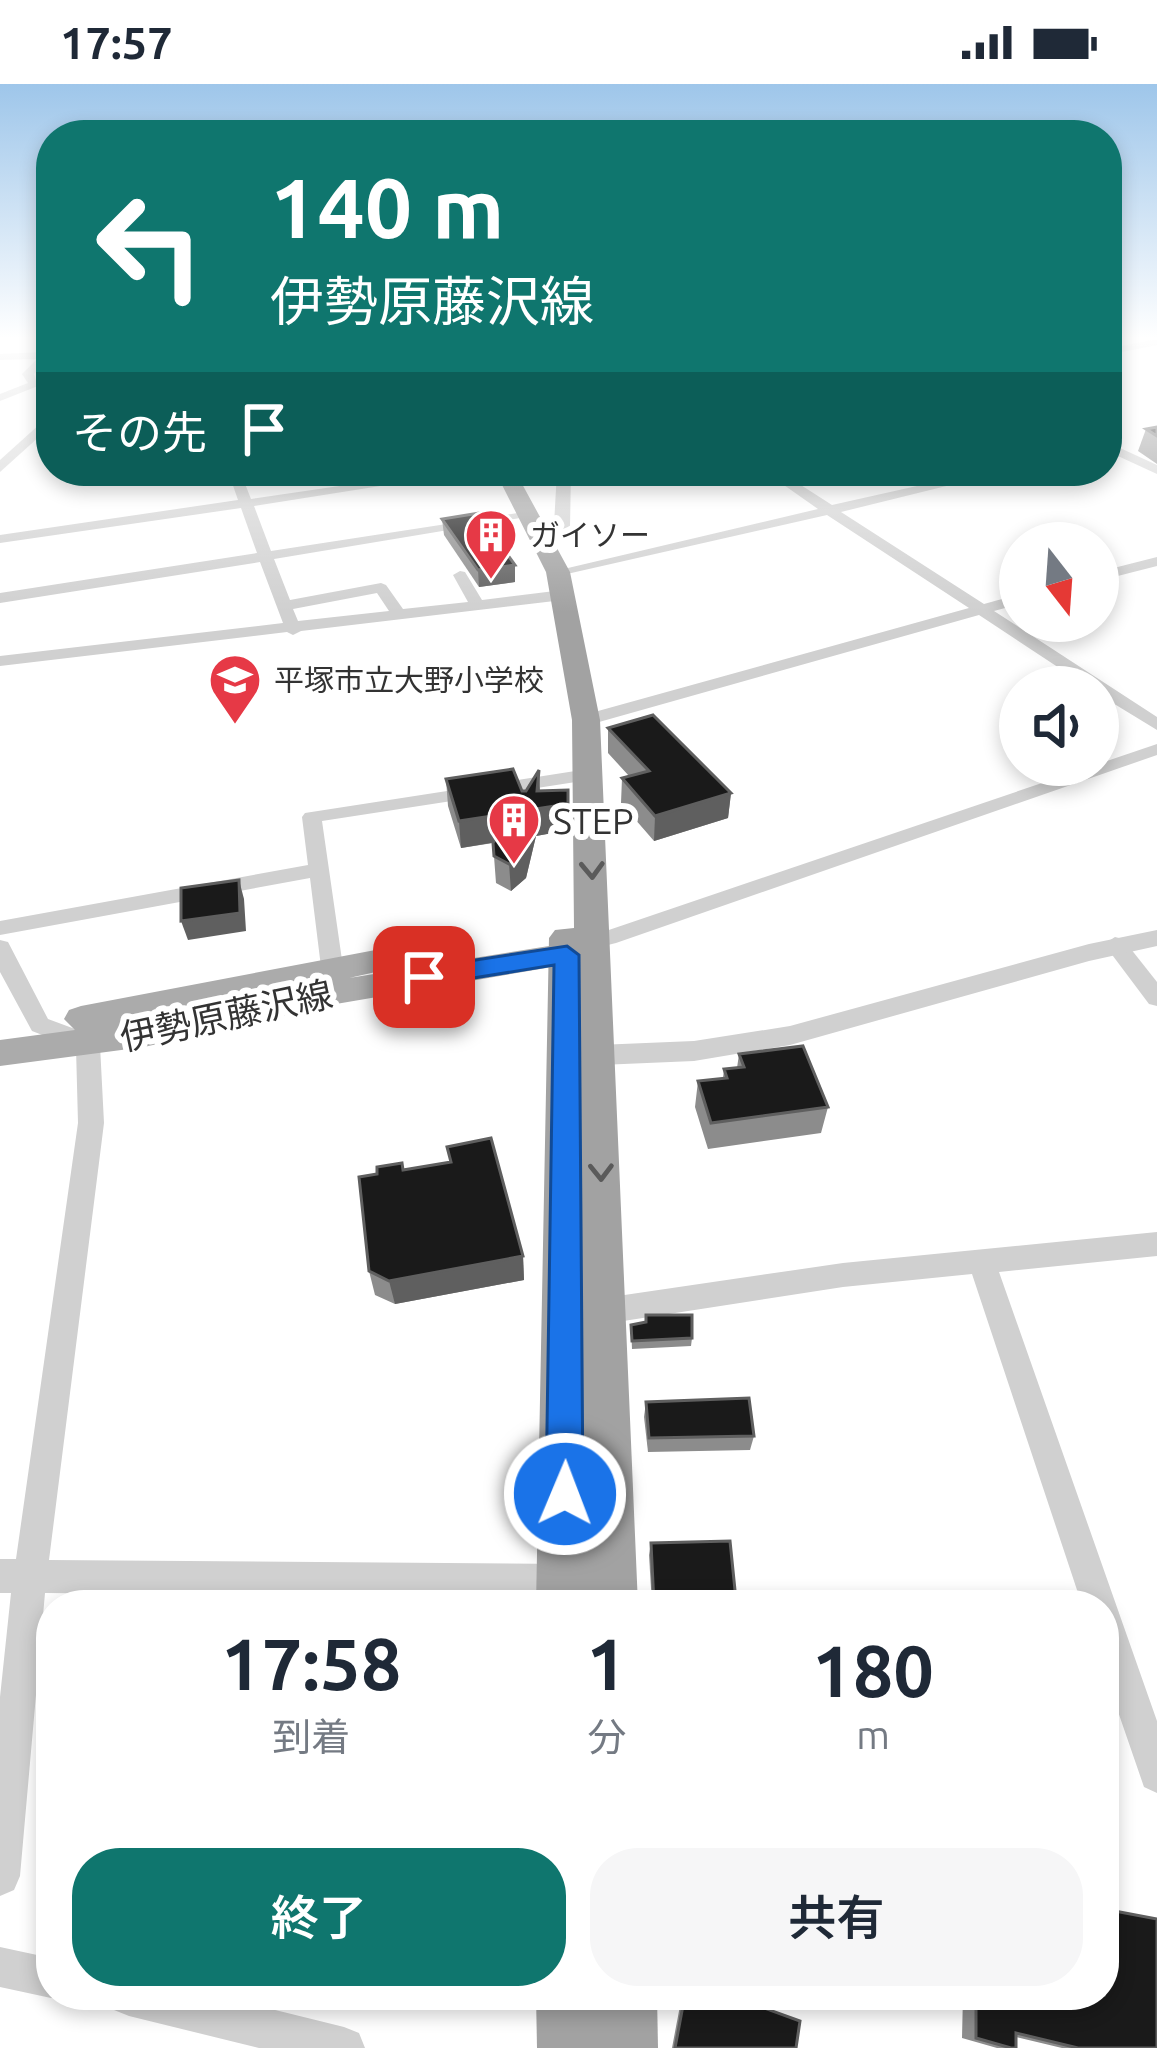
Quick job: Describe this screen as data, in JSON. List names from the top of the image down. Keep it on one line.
{"streets":{"main road":["伊勢原藤沢線"]},"places":{"building":["ガイソー","STEP"],"school or university":["平塚市立大野小学校"]},"north":"bottom","page":{"status":"17:57","turn":["140 m","伊勢原藤沢線"],"then":"その先","eta":["17:58","到着","1","分","180","m"],"buttons":["終了","共有"]}}
